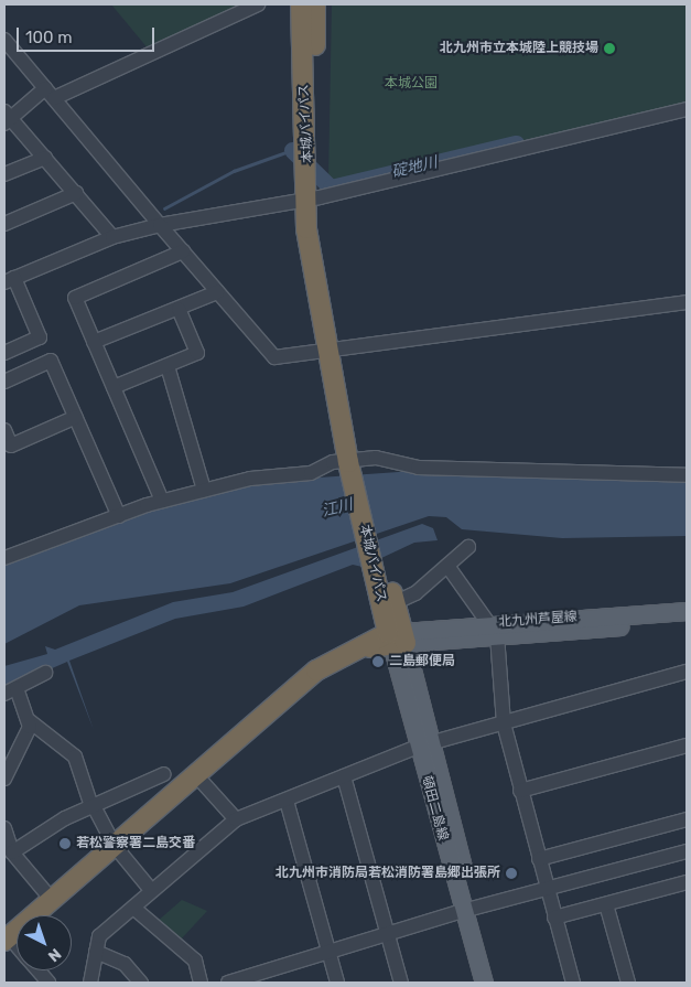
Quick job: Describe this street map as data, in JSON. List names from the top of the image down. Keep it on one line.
{"streets":{"highway":["本城バイパス"],"main road":["北九州芦屋線","頓田二島線"]},"crossings":[["本城バイパス","北九州芦屋線"],["本城バイパス","頓田二島線"],["北九州芦屋線","頓田二島線"]],"water":["碇地川","江川"],"parks":["本城公園"],"places":["北九州市立本城陸上競技場","二島郵便局","若松警察署二島交番","北九州市消防局若松消防署島郷出張所"],"scale_bar":"100 m","north":"bottom right"}
